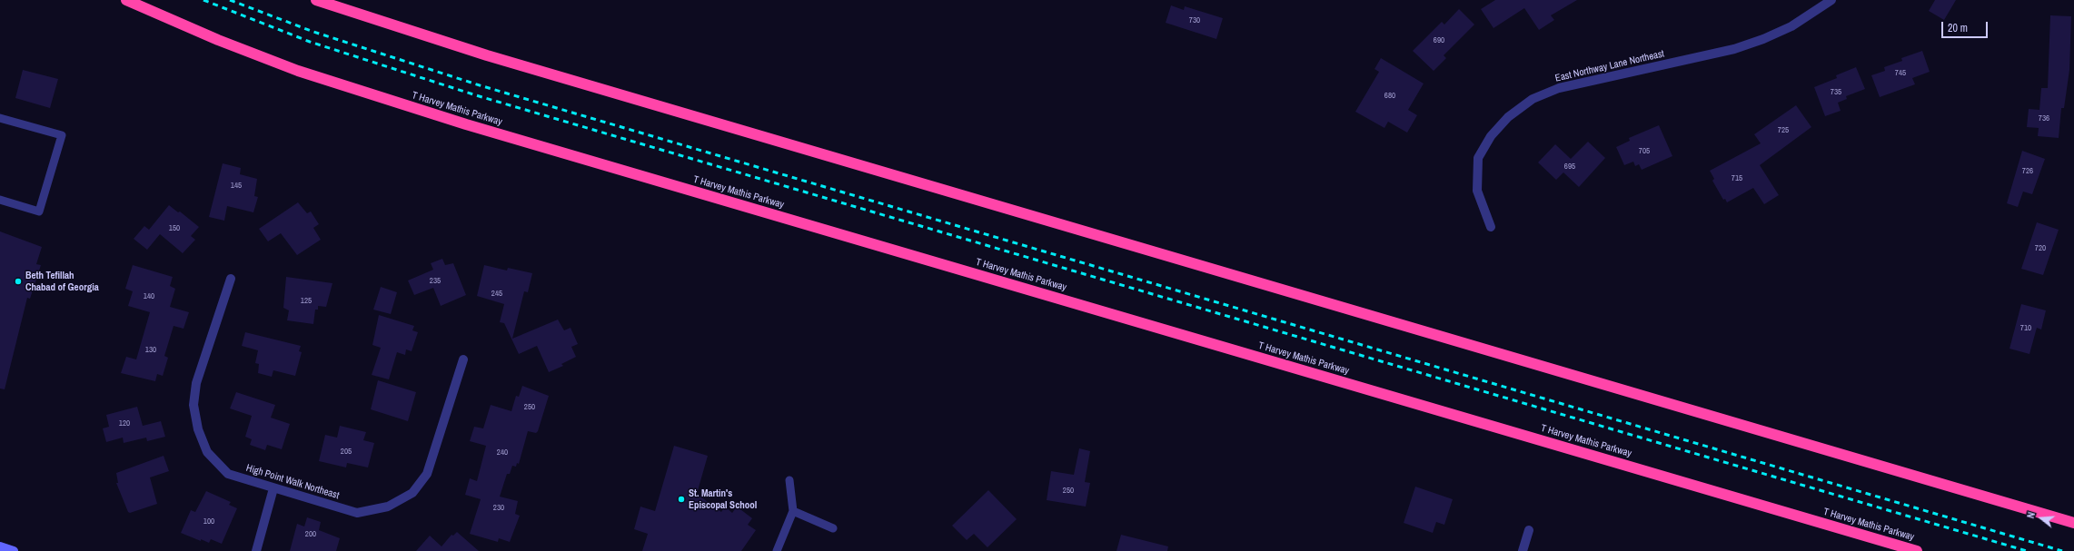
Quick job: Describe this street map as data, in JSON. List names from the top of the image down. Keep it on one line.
{"streets":{"highway":["T Harvey Mathis Parkway"],"street":["East Northway Lane Northeast","High Point Walk Northeast"]},"places":["Beth Tefillah Chabad of Georgia","St. Martin's Episcopal School"],"house_numbers":["730","690","745","735","680","736","725","705","695","726","715","145","150","720","235","245","140","125","710","130","250","120","205","240","250","230","100","200"],"scale_bar":"20 m","north":"left"}
